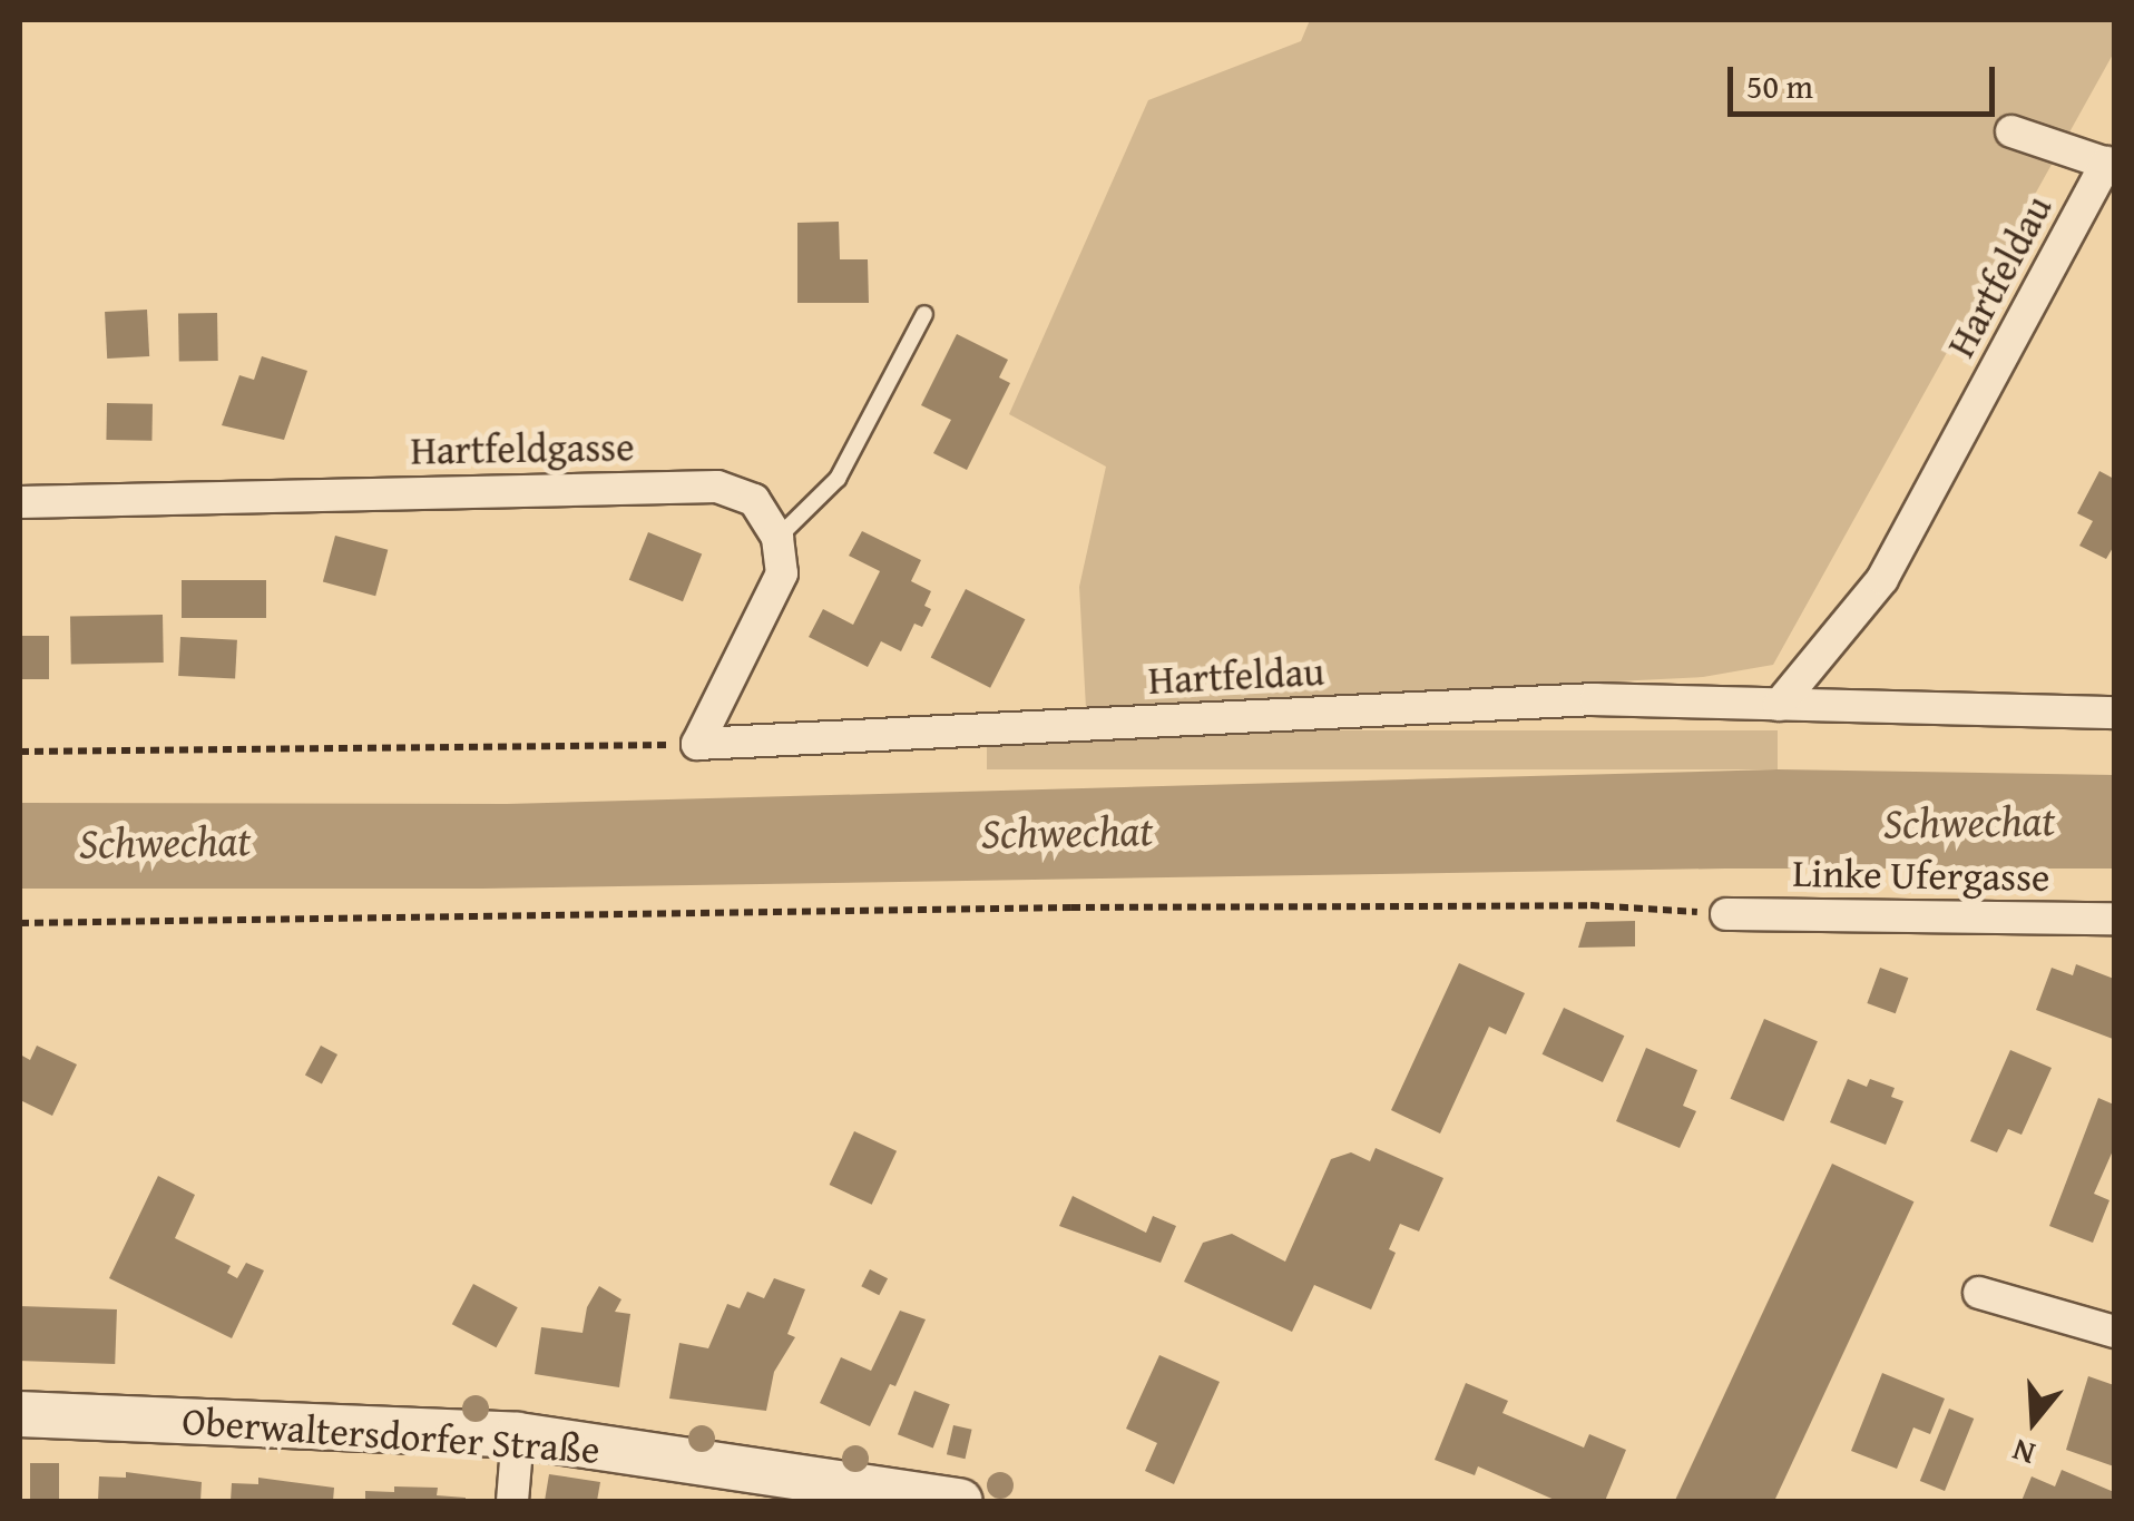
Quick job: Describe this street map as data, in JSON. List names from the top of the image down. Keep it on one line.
{"streets":{"street":["Hartfeldau","Hartfeldgasse","Linke Ufergasse","Oberwaltersdorfer Straße"]},"water":["Schwechat"],"scale_bar":"50 m","north":"bottom"}
